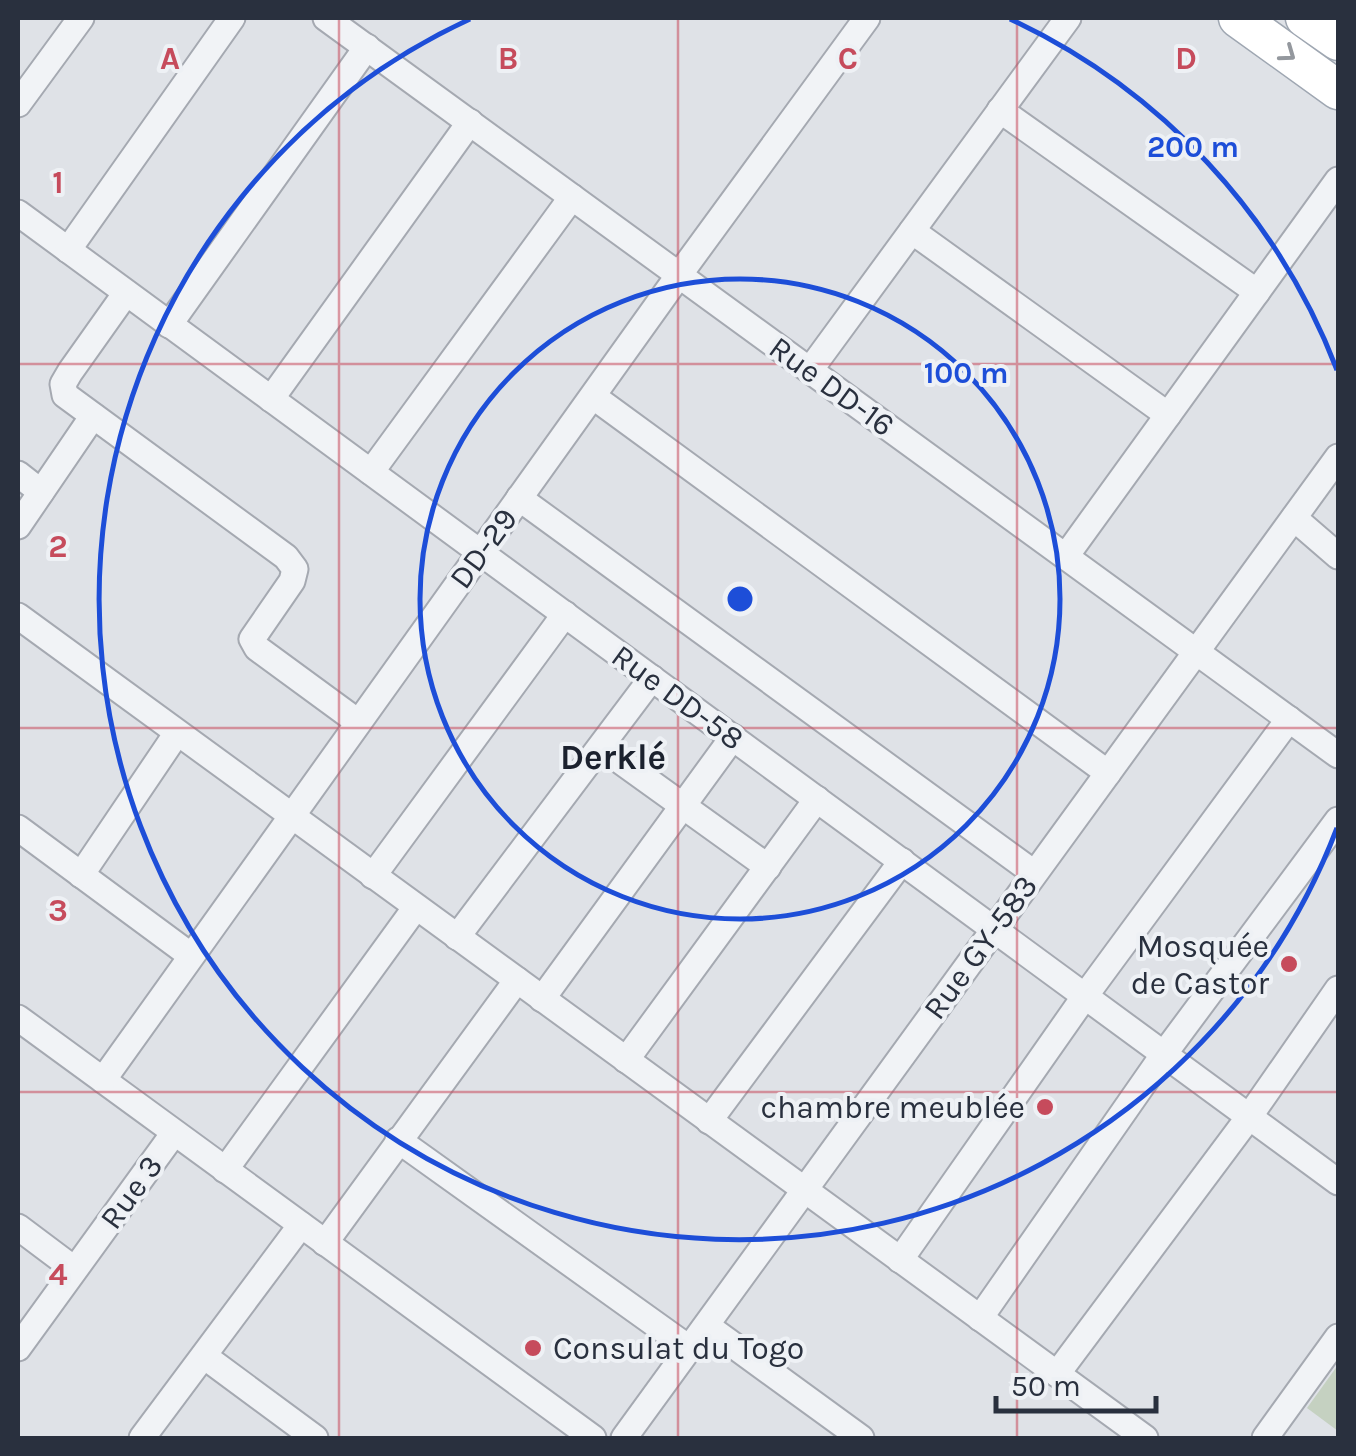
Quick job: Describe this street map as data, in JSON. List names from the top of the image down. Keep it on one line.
{"streets":{"street":["Rue DD-16","DD-29","Rue DD-58","Rue GY-583","Rue 3"]},"crossings":[["Rue DD-16","DD-29"],["Rue DD-16","Rue GY-583"],["DD-29","Rue DD-58"],["Rue DD-58","Rue GY-583"]],"districts":["Derklé"],"places":["Mosquée de Castor","chambre meublée","Consulat du Togo"],"scale_bar":"50 m","grid":{"columns":["A","B","C","D"],"rows":["1","2","3","4"]},"rings":["200 m","100 m"]}
